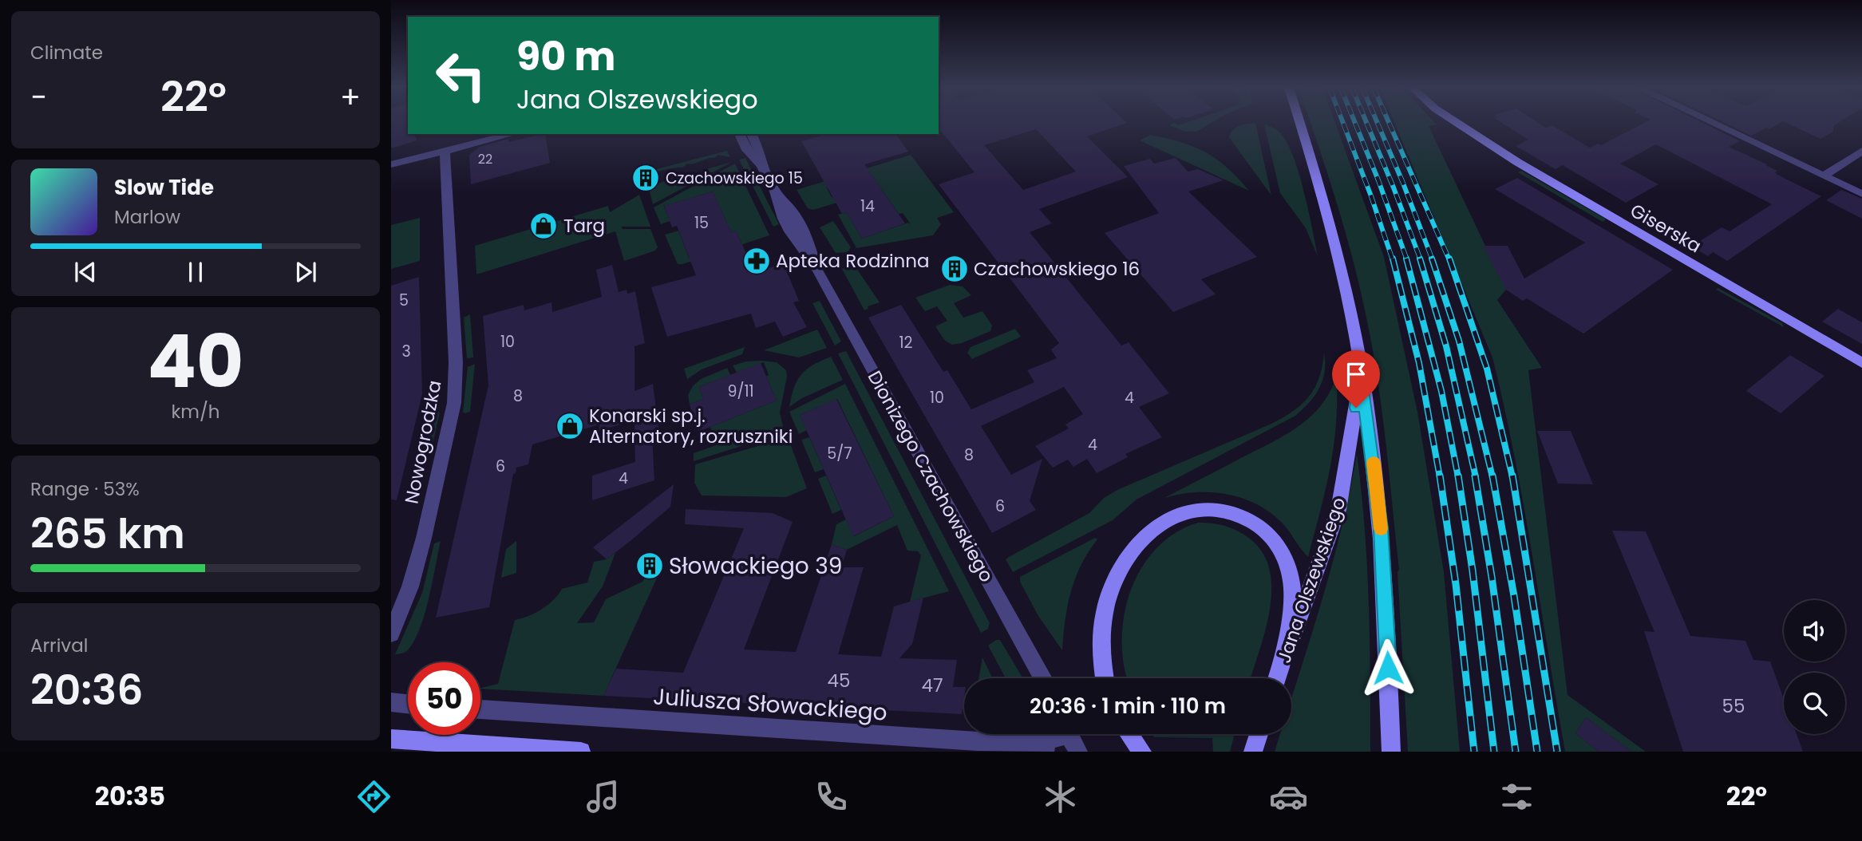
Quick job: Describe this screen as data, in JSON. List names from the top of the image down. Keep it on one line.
{"streets":{"main road":["Giserska","Jana Olszewskiego"],"street":["Nowogrodzka","Dionizego Czachowskiego","Juliusza Słowackiego"]},"places":{"building":["Czachowskiego 15","Czachowskiego 16","Słowackiego 39"],"shop":["Targ","Konarski sp.j. Alternatory, rozruszniki"],"pharmacy":["Apteka Rodzinna"]},"house_numbers":["22","14","15","5","10","12","3","9/11","8","10","4","4","5/7","8","6","4","6","45","47","55"],"page":{"tile":["Climate",["40","km/h"],["Range · 53%","265 km"],["Arrival","20:36"]],"turn":["90 m","Jana Olszewskiego"],"heat":["−","22°","+"],"song":["Slow Tide","Marlow"],"limit":"50","trip":"20:36 · 1 min · 110 m","tabs":["20:35","22°"]}}
